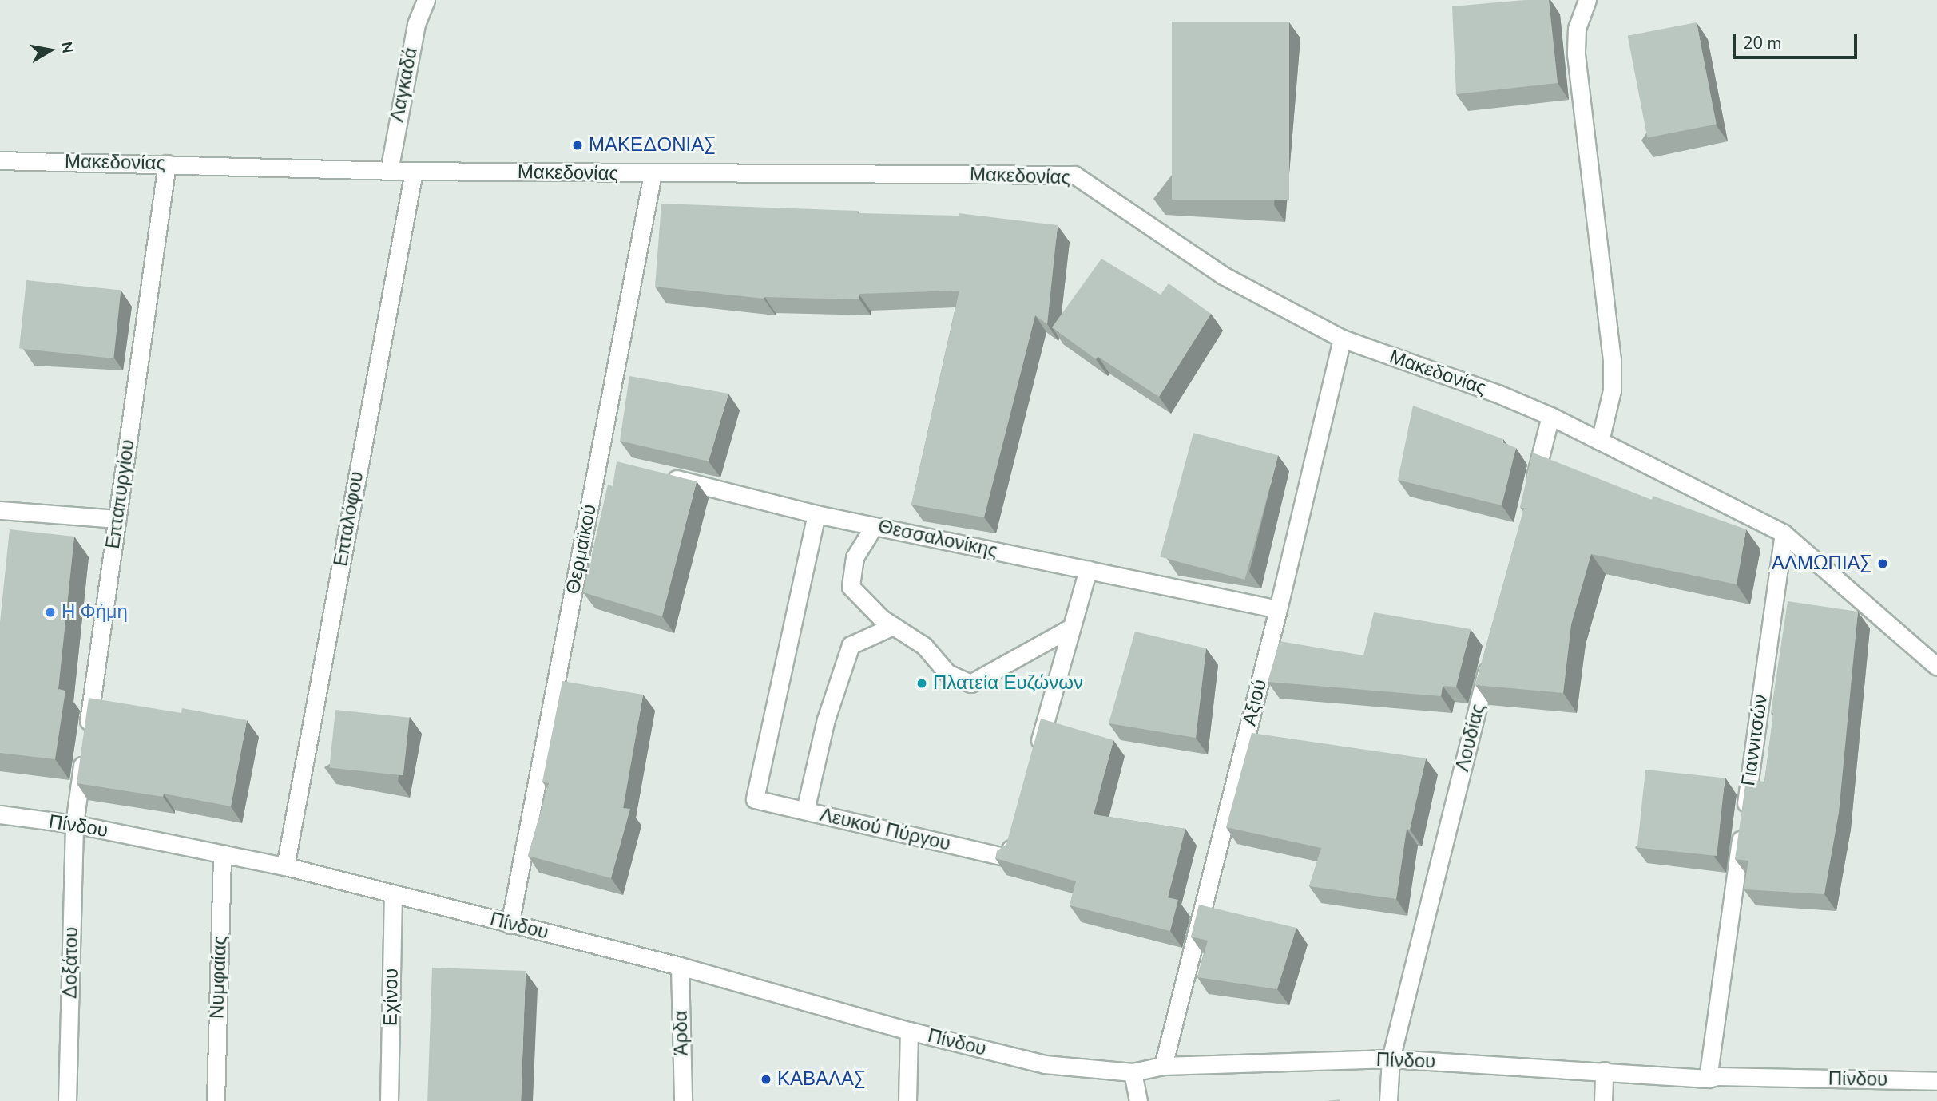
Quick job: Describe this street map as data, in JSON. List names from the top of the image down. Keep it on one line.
{"streets":{"street":["Λαγκαδά","Μακεδονίας","Επταπυργίου","Επταλόφου","Θεσσαλονίκης","Θερμαϊκού","Αξιού","Λουδίας","Γιαννιτσών","Πίνδου","Λευκού Πύργου","Δοξάτου","Νυμφαίας","Εχίνου","Άρδα"]},"crossings":[["Λαγκαδά","Μακεδονίας"],["Μακεδονίας","Επταπυργίου"],["Μακεδονίας","Επταλόφου"],["Μακεδονίας","Θερμαϊκού"],["Μακεδονίας","Αξιού"],["Μακεδονίας","Γιαννιτσών"],["Επταπυργίου","Πίνδου"],["Επταπυργίου","Δοξάτου"],["Επταλόφου","Πίνδου"],["Θεσσαλονίκης","Αξιού"],["Θεσσαλονίκης","Λευκού Πύργου"],["Θερμαϊκού","Πίνδου"],["Αξιού","Πίνδου"],["Λουδίας","Πίνδου"],["Γιαννιτσών","Πίνδου"],["Πίνδου","Δοξάτου"],["Πίνδου","Νυμφαίας"],["Πίνδου","Εχίνου"],["Πίνδου","Άρδα"]],"places":["ΜΑΚΕΔΟΝΙΑΣ","ΑΛΜΩΠΙΑΣ","Η Φήμη","Πλατεία Ευζώνων","ΚΑΒΑΛΑΣ"],"scale_bar":"20 m","north":"right"}
